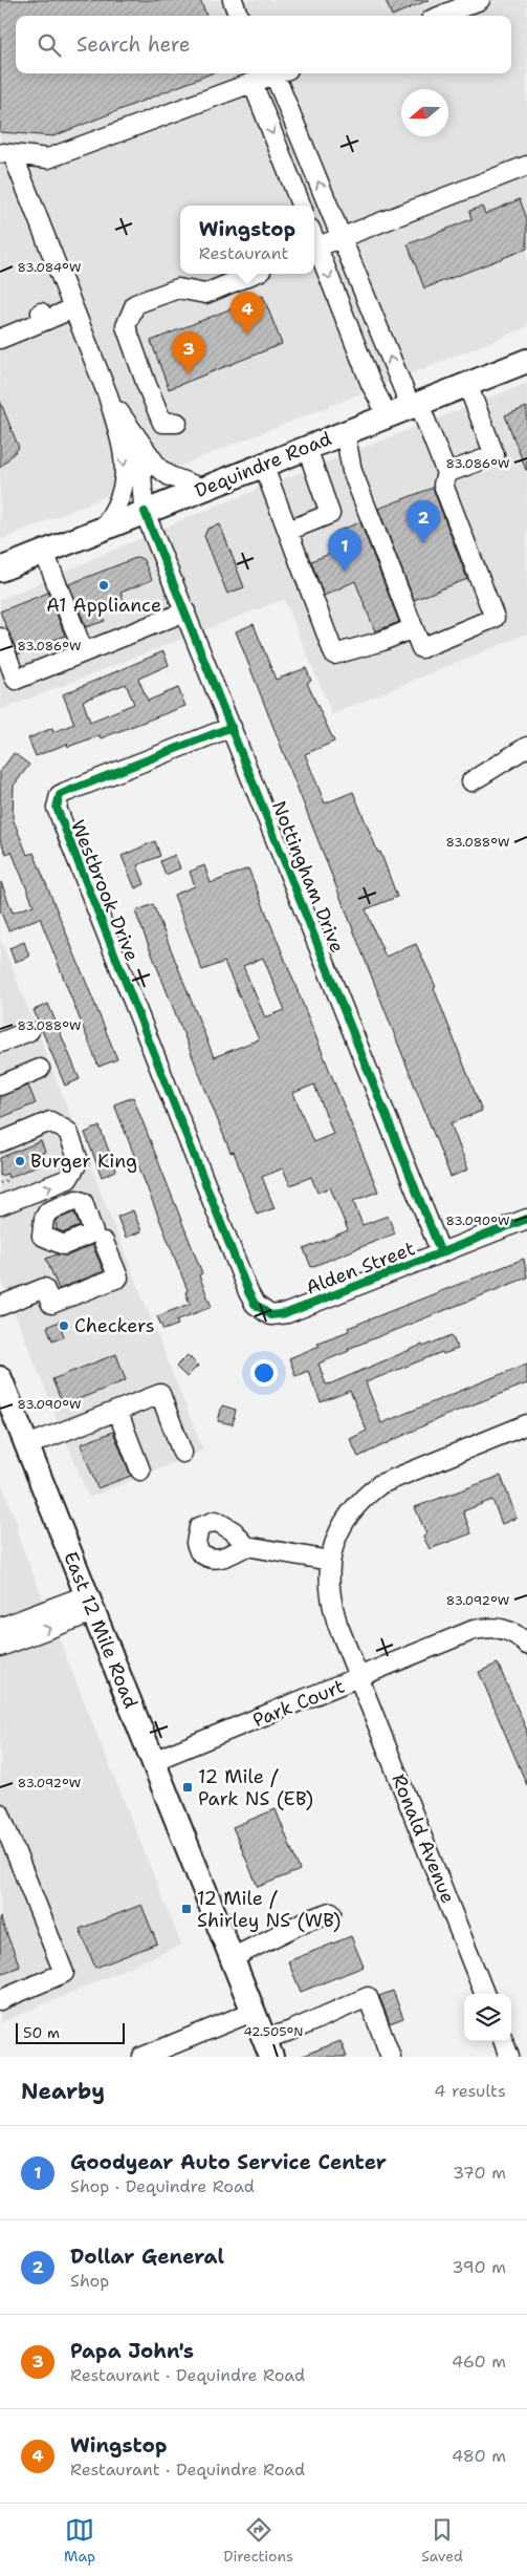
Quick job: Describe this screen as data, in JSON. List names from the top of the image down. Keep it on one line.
{"streets":{"main road":["Dequindre Road","East 12 Mile Road"],"street":["Nottingham Drive","Westbrook Drive","Alden Street","Park Court","Ronald Avenue"]},"crossings":[["Dequindre Road","Nottingham Drive"],["Nottingham Drive","Westbrook Drive"],["Nottingham Drive","Alden Street"],["Westbrook Drive","Alden Street"],["East 12 Mile Road","Park Court"],["Park Court","Ronald Avenue"]],"places":{"other":["A1 Appliance","Burger King","Checkers"],"transit":["12 Mile / Park NS (EB)","12 Mile / Shirley NS (WB)"]},"scale_bar":"50 m","north":"left","page":{"search":"Search here","popup":["Wingstop","Restaurant"],"pins":["4","3","2","1"],"scale":"50 m","heading":["Nearby","4 results"],"list":[{"mark":"1","name":"Goodyear Auto Service Center","note":"Shop · Dequindre Road","value":"370 m"},{"mark":"2","name":"Dollar General","note":"Shop","value":"390 m"},{"mark":"3","name":"Papa John's","note":"Restaurant · Dequindre Road","value":"460 m"},{"mark":"4","name":"Wingstop","note":"Restaurant · Dequindre Road","value":"480 m"}],"nav":["Map","Directions","Saved"]},"coordinates":["83.084°W","83.086°W","83.088°W","83.090°W","83.092°W","42.505°N"]}
